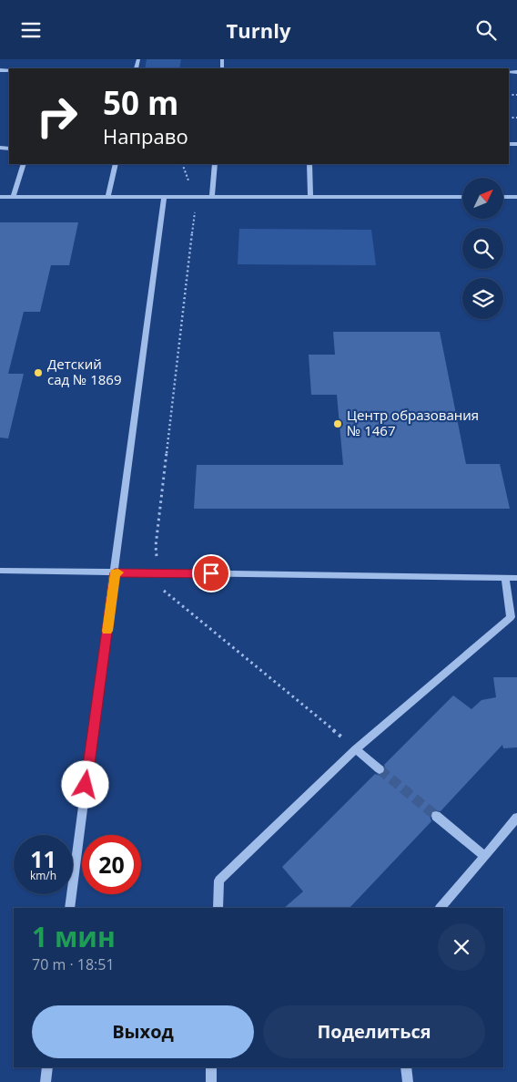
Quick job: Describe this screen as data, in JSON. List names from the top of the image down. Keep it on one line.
{"places":["Детский сад № 1869","Центр образования № 1467"],"north":"top right","page":{"header":"Turnly","turn":["50 m","Направо"],"speed":"11 km/h","limit":"20","heading":["1 мин","70 m · 18:51"],"buttons":["Выход","Поделиться"]}}
